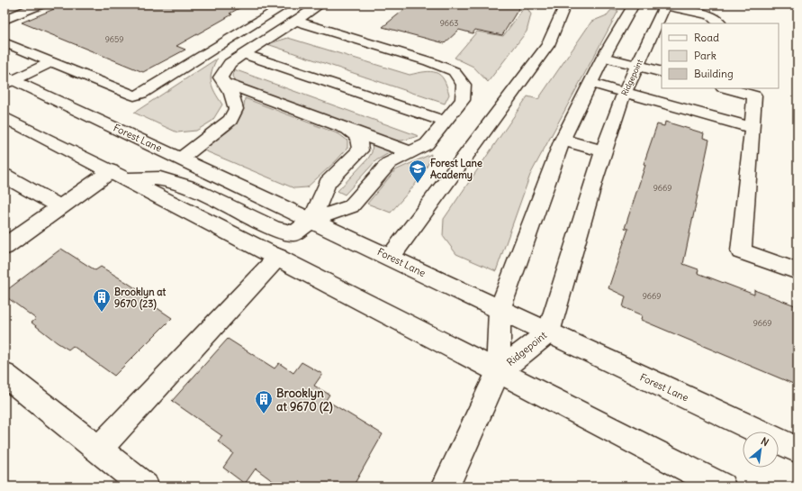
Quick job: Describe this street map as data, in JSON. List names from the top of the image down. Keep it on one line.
{"streets":{"main road":["Ridgepoint","Forest Lane"]},"crossings":[["Ridgepoint","Forest Lane"]],"places":{"school or university":["Forest Lane Academy"],"building":["Brooklyn at 9670 (23)","Brooklyn at 9670 (2)"]},"house_numbers":["9663","9659","9669","9669","9669"],"legend":["Road","Park","Building"],"north":"top right"}
